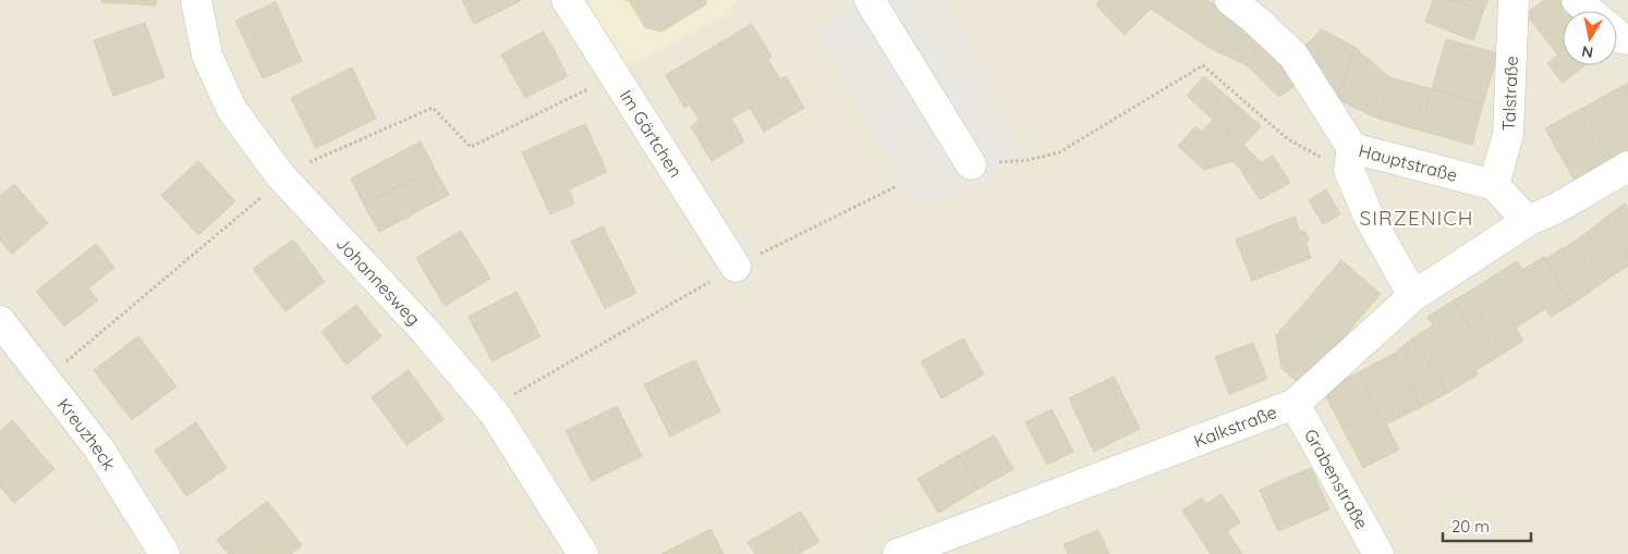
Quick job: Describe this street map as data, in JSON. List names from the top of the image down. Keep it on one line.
{"streets":{"street":["Talstraße","Im Gärtchen","Hauptstraße","Johannesweg","Kalkstraße","Kreuzheck","Grabenstraße"]},"crossings":[["Talstraße","Hauptstraße"],["Kalkstraße","Grabenstraße"]],"districts":["SIRZENICH"],"scale_bar":"20 m","north":"bottom"}
